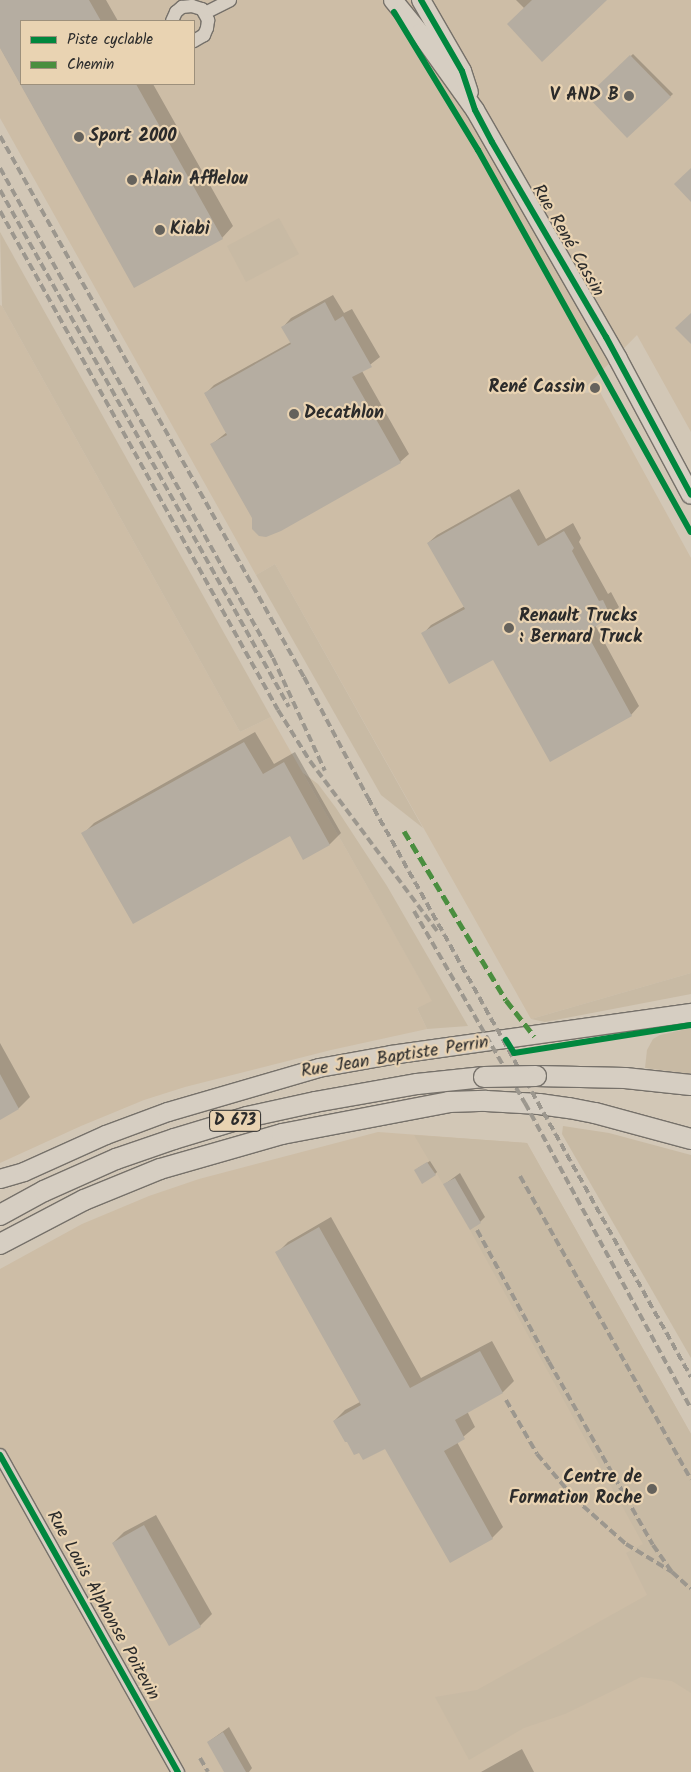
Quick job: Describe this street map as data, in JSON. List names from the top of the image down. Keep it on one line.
{"streets":{"main road":["Rue René Cassin","Rue Jean Baptiste Perrin","D 673"],"street":["Rue Louis Alphonse Poitevin"]},"places":["V AND B","Sport 2000","Alain Afflelou","Kiabi","René Cassin","Decathlon","Renault Trucks : Bernard Truck","Centre de Formation Roche"],"legend":["Piste cyclable","Chemin"]}
